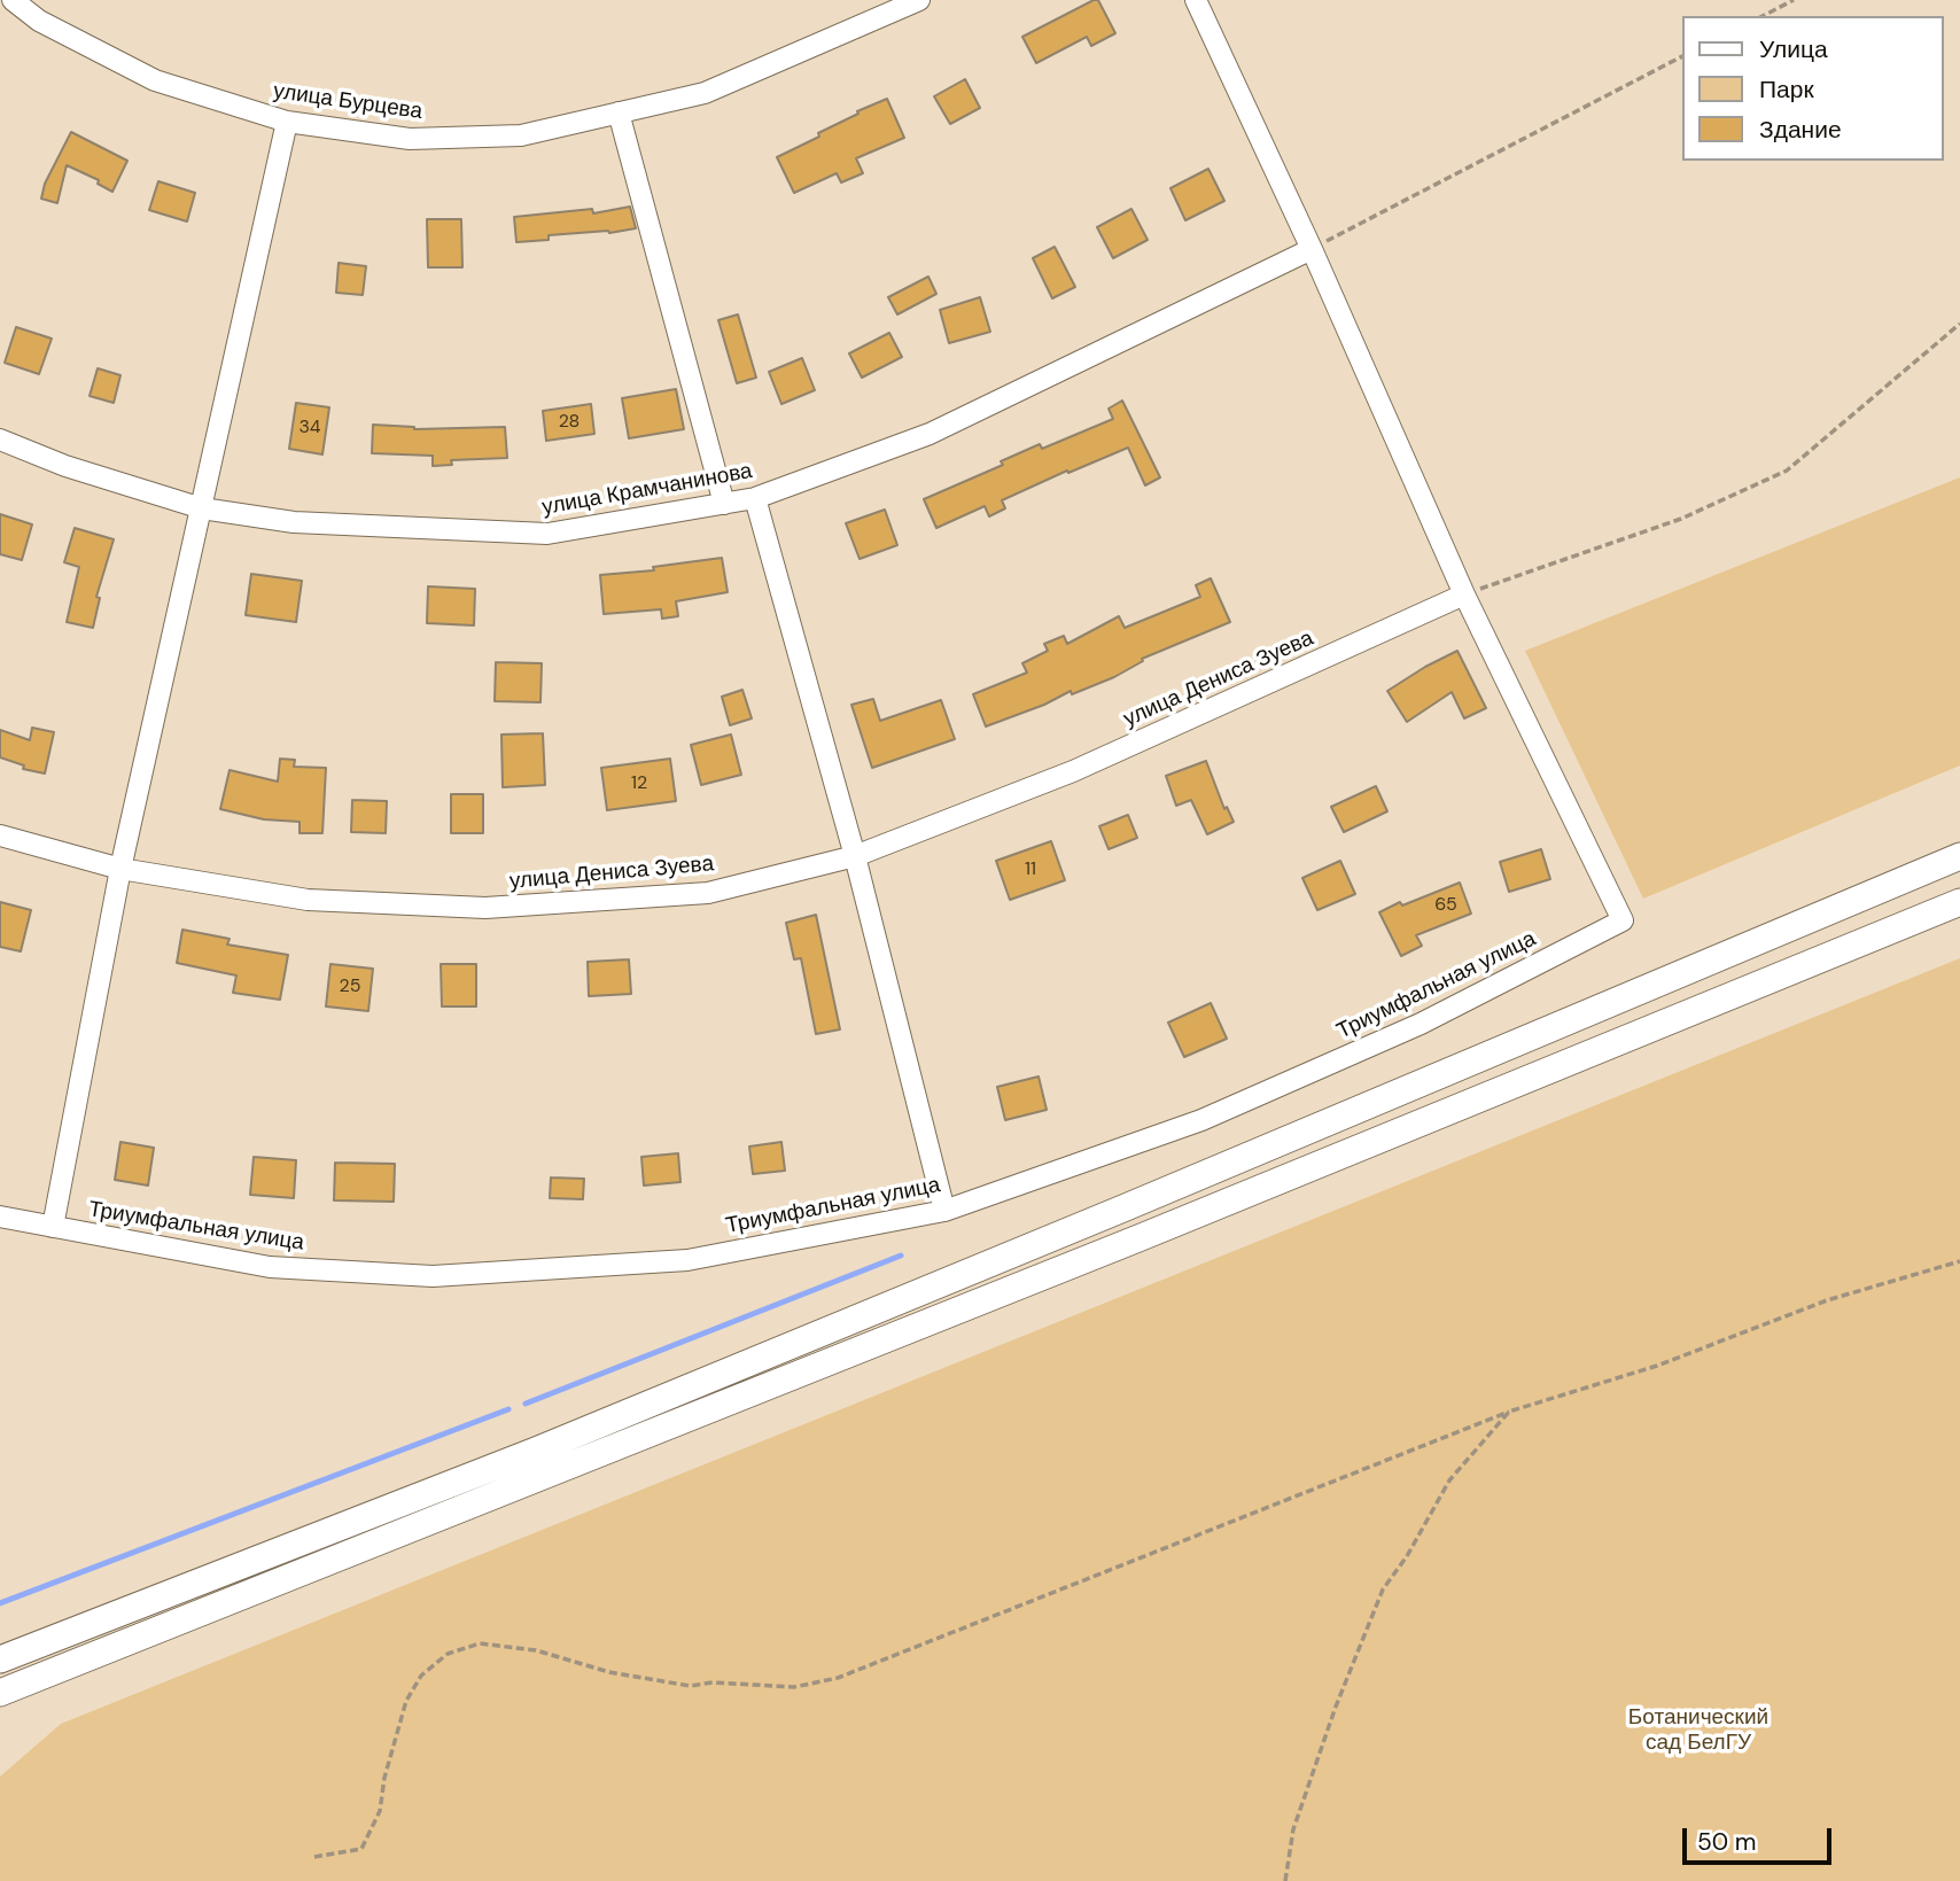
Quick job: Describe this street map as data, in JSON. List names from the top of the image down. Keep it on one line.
{"streets":{"street":["улица Бурцева","улица Крамчанинова","улица Дениса Зуева","Триумфальная улица"]},"crossings":[["улица Дениса Зуева","Триумфальная улица"]],"parks":["Ботанический сад БелГУ"],"house_numbers":["28","34","12","11","65","25"],"legend":["Улица","Парк","Здание"],"scale_bar":"50 m"}
